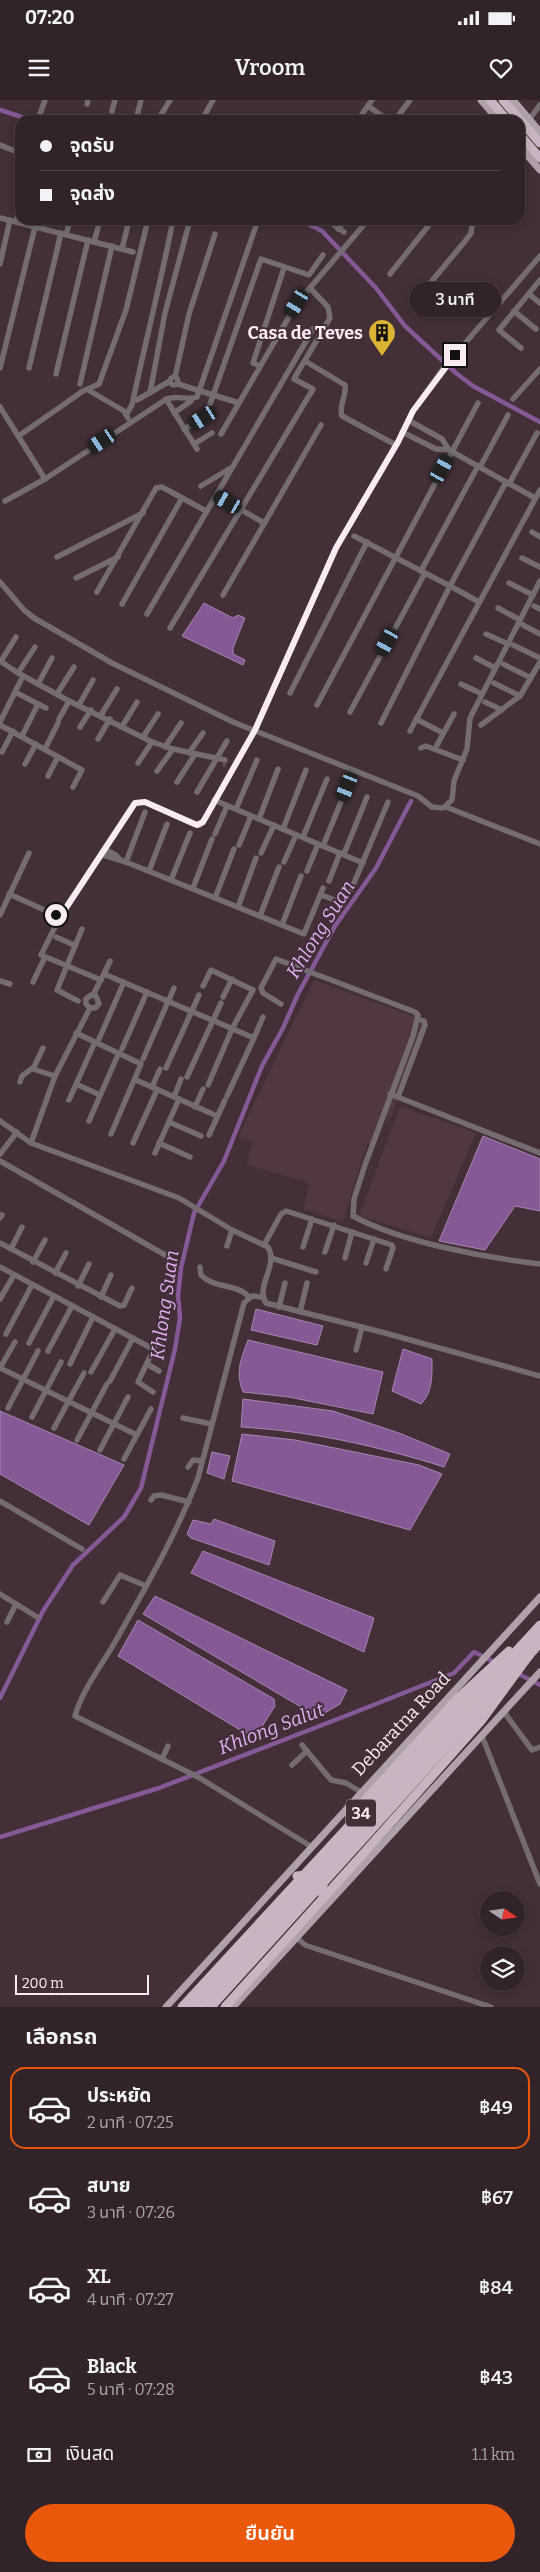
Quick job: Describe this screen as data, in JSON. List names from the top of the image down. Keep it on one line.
{"streets":{"highway":["Debaratna Road","34"]},"water":["Khlong Suan","Khlong Salut"],"places":{"building":["Casa de Teves"]},"scale_bar":"200 m","north":"right","page":{"status":"07:20","header":"Vroom","banner":["จุดรับ","จุดส่ง"],"bubble":"3 นาที","scale":"200 m","heading":"เลือกรถ","list":[{"name":"ประหยัด","note":"2 นาที · 07:25","value":"฿49"},{"name":"สบาย","note":"3 นาที · 07:26","value":"฿67"},{"name":"XL","note":"4 นาที · 07:27","value":"฿84"},{"name":"Black","note":"5 นาที · 07:28","value":"฿43"}],"pay":["เงินสด","1.1 km"],"buttons":"ยืนยัน"}}
